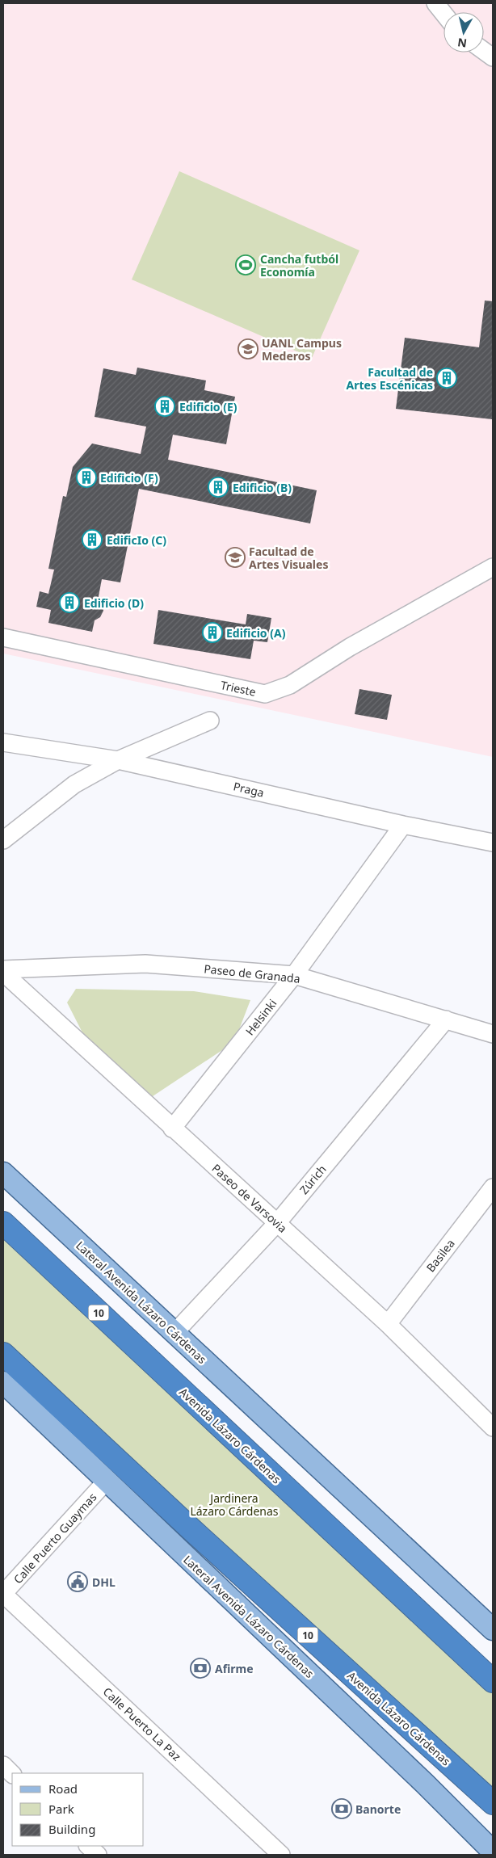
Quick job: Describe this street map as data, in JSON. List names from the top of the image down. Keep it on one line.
{"streets":{"highway":["10","Avenida Lázaro Cárdenas"],"main road":["Lateral Avenida Lázaro Cárdenas"],"street":["Trieste","Praga","Paseo de Granada","Helsinki","Zúrich","Paseo de Varsovia","Basilea","Calle Puerto Guaymas","Calle Puerto La Paz"]},"crossings":[["Praga","Helsinki"],["Paseo de Granada","Helsinki"],["Paseo de Granada","Zúrich"],["Paseo de Granada","Paseo de Varsovia"],["Helsinki","Paseo de Varsovia"],["Zúrich","Paseo de Varsovia"],["Zúrich","Lateral Avenida Lázaro Cárdenas"],["Paseo de Varsovia","Basilea"],["Lateral Avenida Lázaro Cárdenas","Calle Puerto Guaymas"],["Calle Puerto Guaymas","Calle Puerto La Paz"]],"parks":["Jardinera Lázaro Cárdenas"],"places":{"sports":["Cancha futból Economía"],"school or university":["UANL Campus Mederos","Facultad de Artes Visuales"],"building":["Facultad de Artes Escénicas","Edificio (E)","Edificio (F)","Edificio (B)","EdificIo (C)","Edificio (D)","Edificio (A)"],"public building":["DHL"],"bank":["Afirme","Banorte"]},"legend":["Road","Park","Building"],"north":"bottom"}
